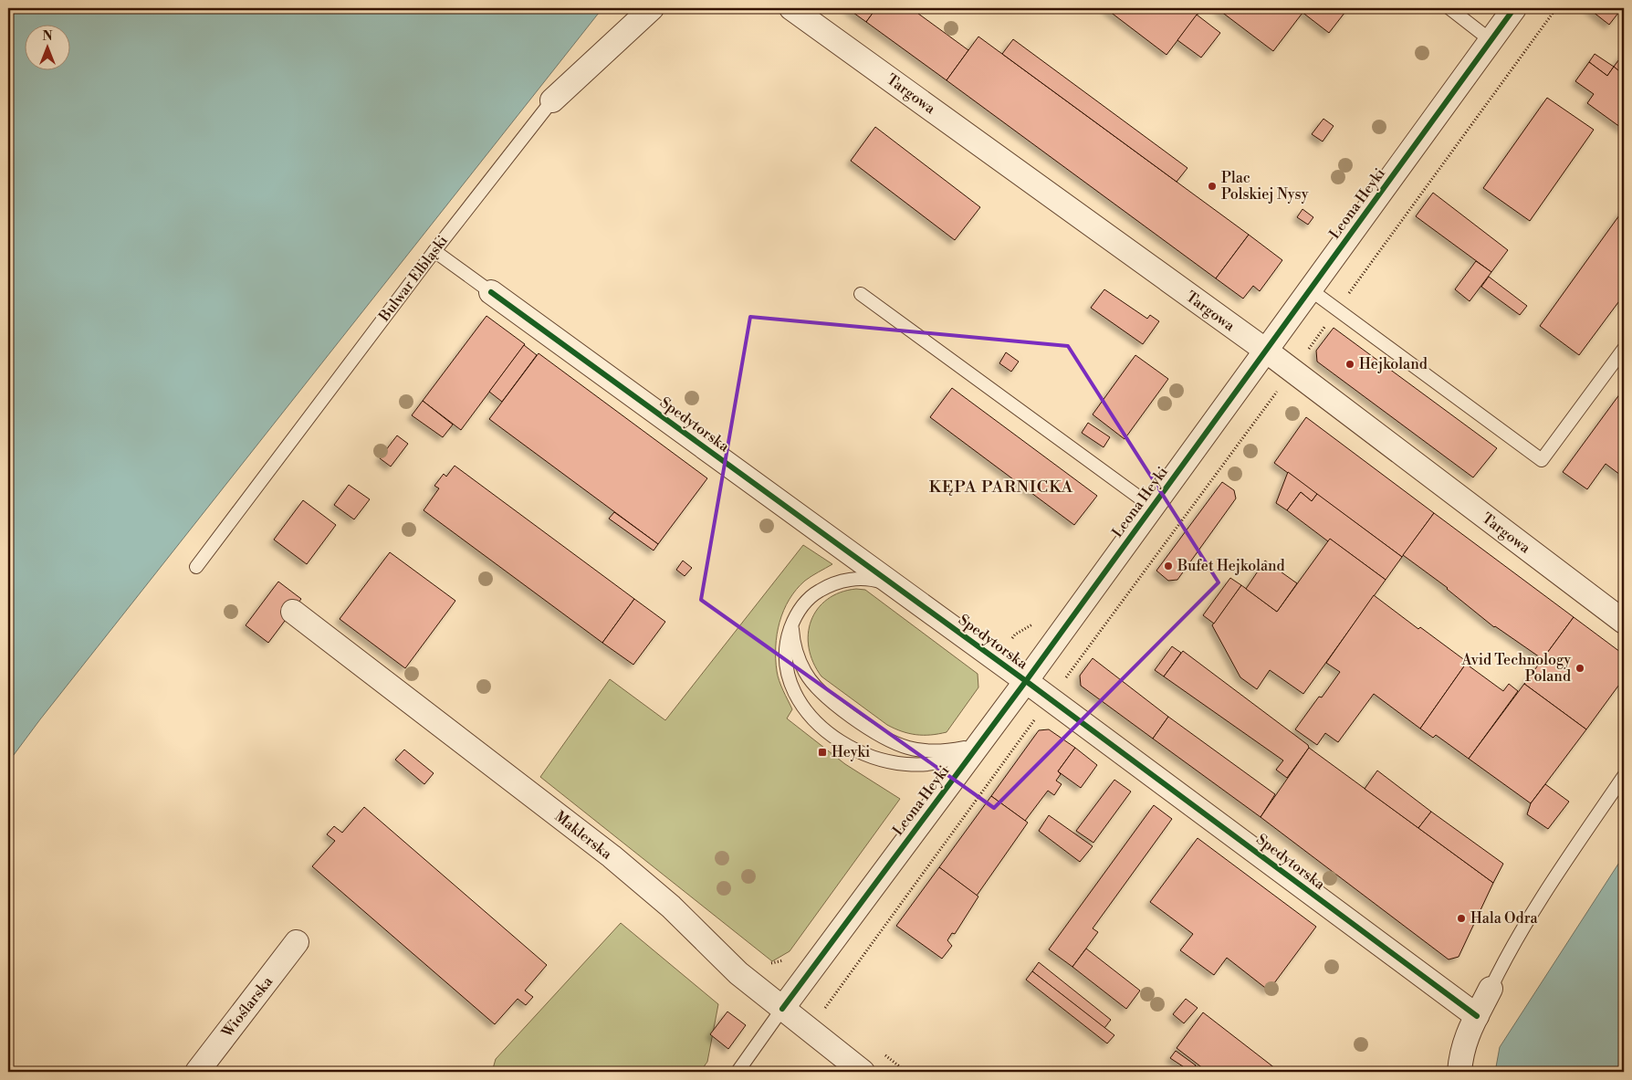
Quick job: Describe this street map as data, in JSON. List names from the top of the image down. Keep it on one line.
{"streets":{"street":["Targowa","Leona Heyki","Bulwar Elbląski","Spedytorska","Maklerska","Wioślarska"]},"crossings":[["Targowa","Leona Heyki"],["Leona Heyki","Spedytorska"],["Leona Heyki","Maklerska"],["Bulwar Elbląski","Spedytorska"]],"districts":["KĘPA PARNICKA"],"places":{"other":["Plac Polskiej Nysy","Hejkoland","Bufet Hejkoland","Avid Technology Poland","Hala Odra"],"transit":["Heyki"]},"north":"top"}
